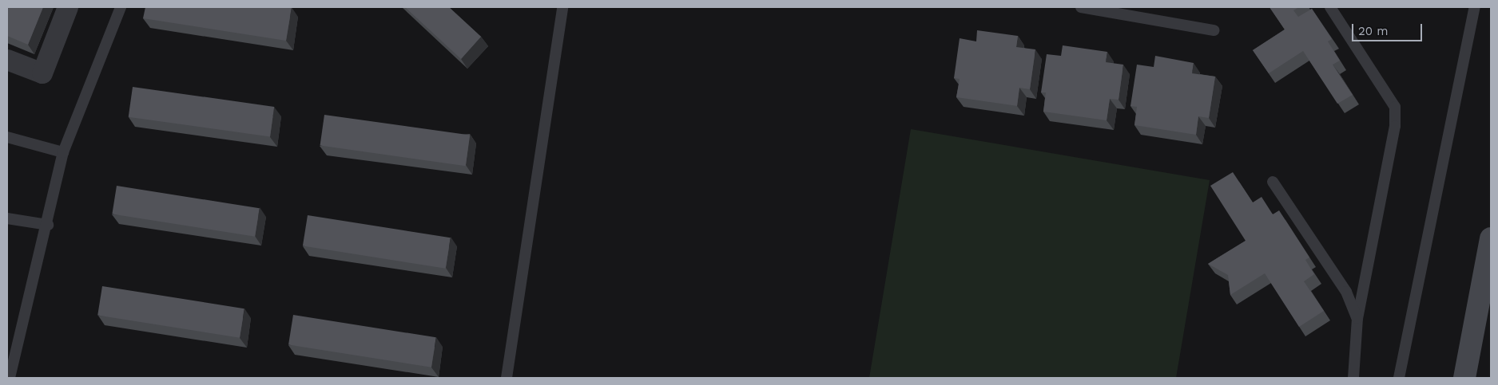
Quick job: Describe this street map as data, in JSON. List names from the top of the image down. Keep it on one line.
{"scale_bar":"20 m"}
